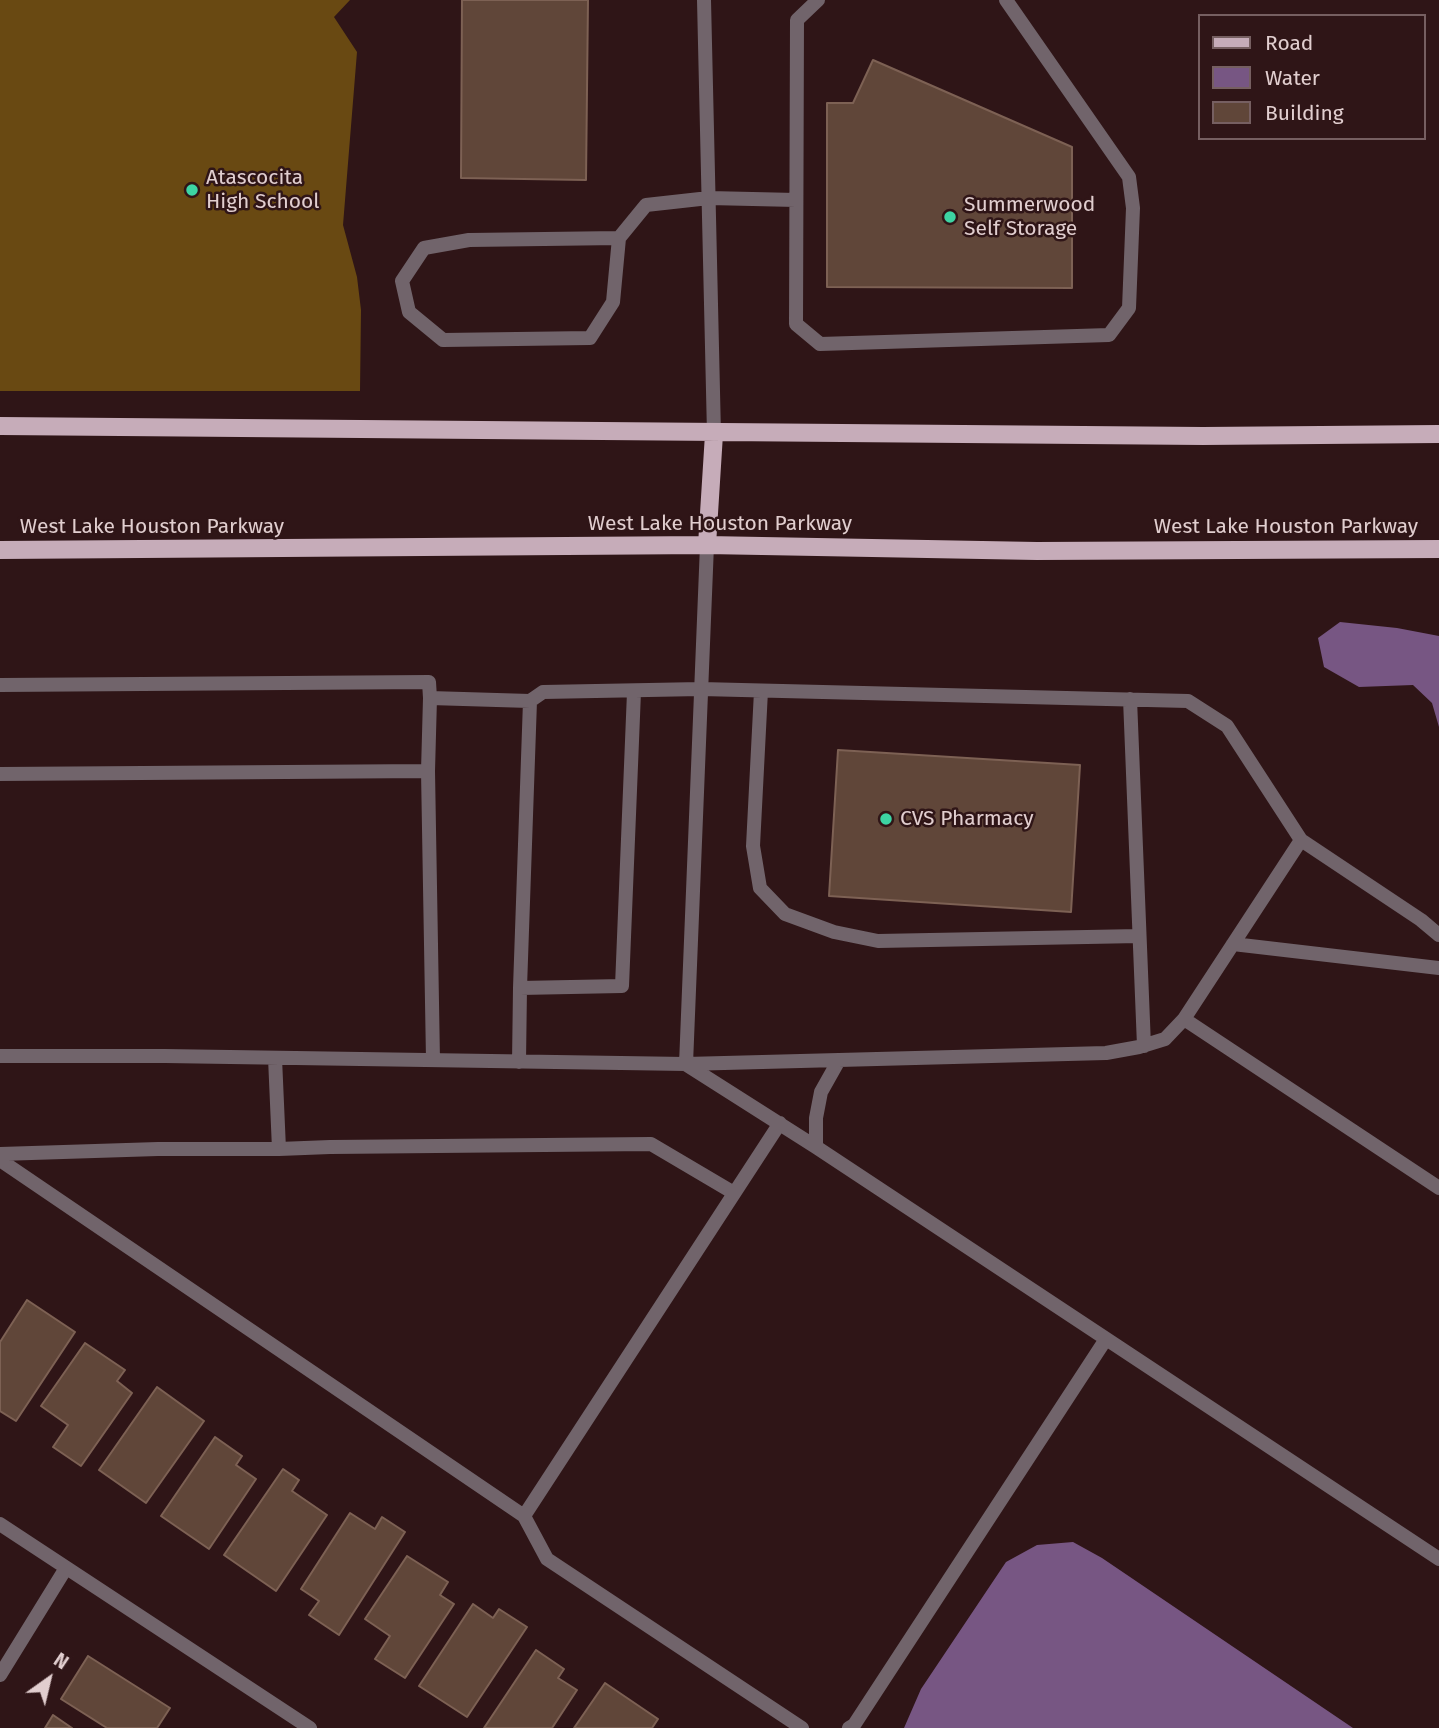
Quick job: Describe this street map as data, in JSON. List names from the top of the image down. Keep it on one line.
{"streets":{"main road":["West Lake Houston Parkway"]},"places":["Atascocita High School","Summerwood Self Storage","CVS Pharmacy"],"legend":["Road","Water","Building"],"north":"top right"}
